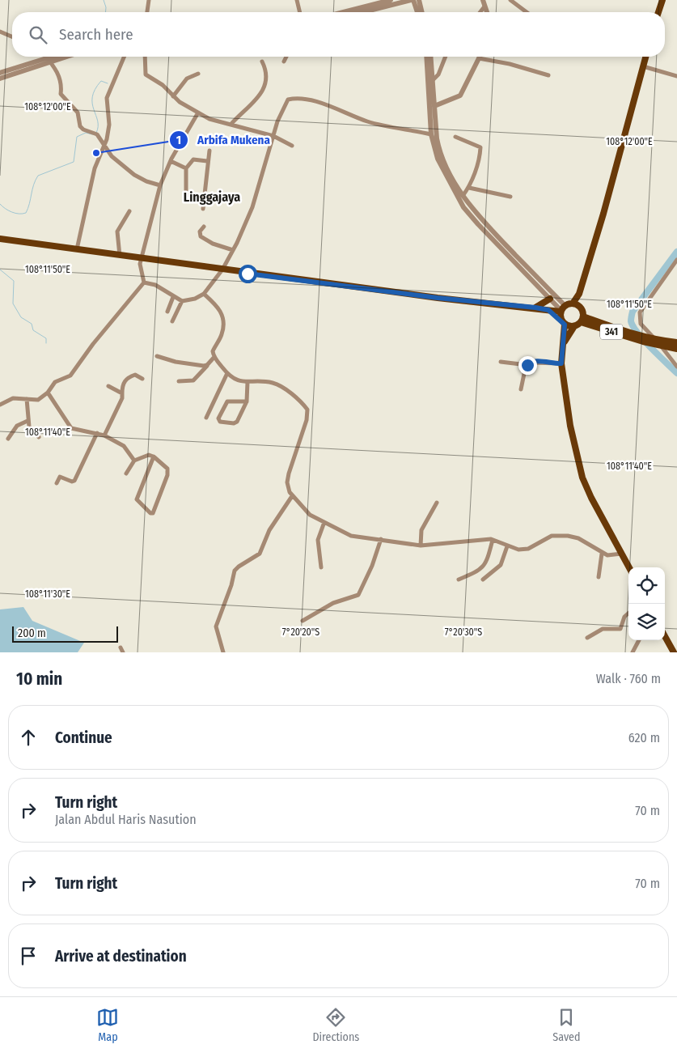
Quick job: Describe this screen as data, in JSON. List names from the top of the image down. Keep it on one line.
{"streets":{"main road":["341"]},"districts":["Linggajaya"],"places":["Arbifa Mukena"],"scale_bar":"200 m","page":{"search":"Search here","scale":"200 m","heading":["10 min","Walk · 760 m"],"list":[["Continue","620 m"],["Turn right","Jalan Abdul Haris Nasution","70 m"],["Turn right","70 m"],"Arrive at destination"],"nav":["Map","Directions","Saved"]},"coordinates":["108°12'00\"E","108°11'50\"E","108°11'40\"E","108°11'30\"E","7°20'20\"S","7°20'30\"S"]}
